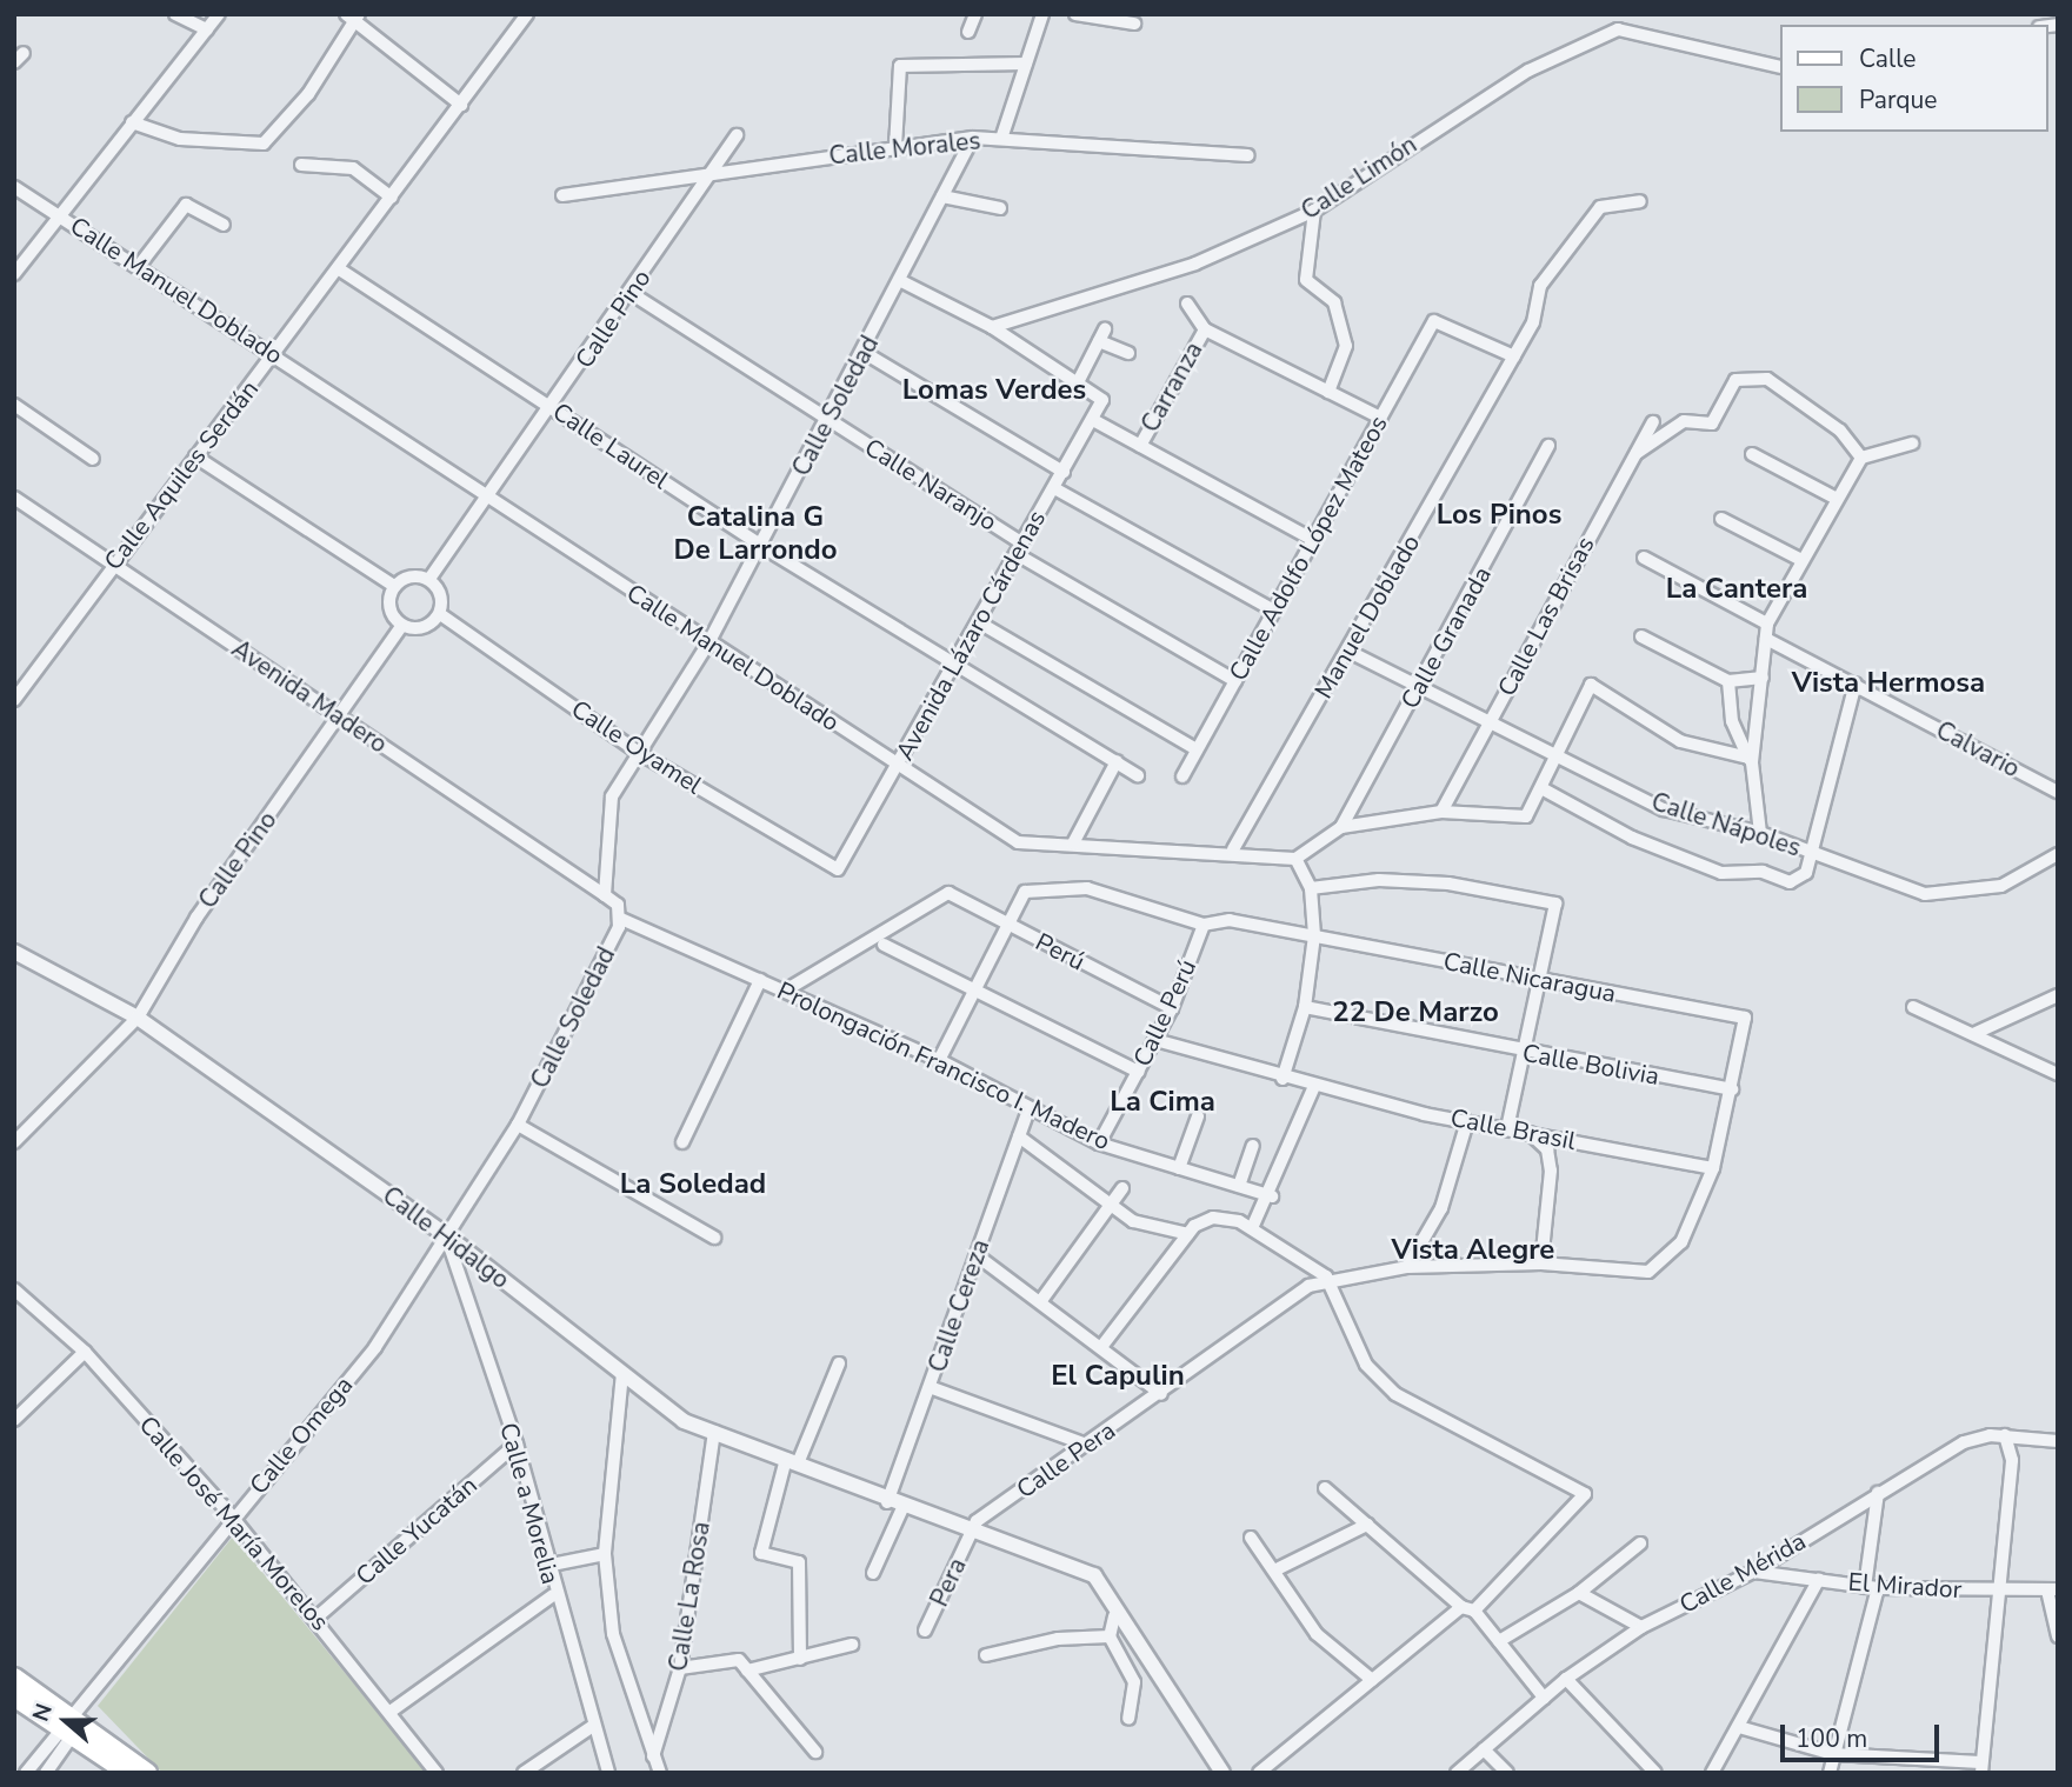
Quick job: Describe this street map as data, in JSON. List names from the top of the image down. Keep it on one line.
{"streets":{"street":["Calle Morales","Calle Limón","Calle Manuel Doblado","Calle Pino","Carranza","Calle Soledad","Calle Laurel","Calle Aquiles Serdán","Calle Naranjo","Calle Adolfo López Mateos","Manuel Doblado","Calle Las Brisas","Avenida Lázaro Cárdenas","Calle Granada","Avenida Madero","Calle Oyamel","Calvario","Calle Nápoles","Perú","Calle Nicaragua","Calle Perú","Calle Bolivia","Prolongación Francisco I. Madero","Calle Brasil","Calle Hidalgo","Calle Cereza","Calle Omega","Calle Pera","Calle a Morelia","Calle José María Morelos","Calle Yucatán","Calle Mérida","Pera","El Mirador","Calle La Rosa"]},"crossings":[["Calle Morales","Calle Pino"],["Calle Morales","Calle Soledad"],["Calle Manuel Doblado","Calle Pino"],["Calle Manuel Doblado","Calle Soledad"],["Calle Manuel Doblado","Calle Aquiles Serdán"],["Calle Manuel Doblado","Manuel Doblado"],["Calle Manuel Doblado","Avenida Lázaro Cárdenas"],["Calle Pino","Calle Laurel"],["Calle Pino","Calle Naranjo"],["Calle Pino","Avenida Madero"],["Calle Pino","Calle Oyamel"],["Calle Pino","Calle Hidalgo"],["Calle Soledad","Calle Laurel"],["Calle Soledad","Calle Naranjo"],["Calle Soledad","Avenida Madero"],["Calle Soledad","Calle Oyamel"],["Calle Soledad","Prolongación Francisco I. Madero"],["Calle Soledad","Calle Hidalgo"],["Calle Soledad","Calle Omega"],["Calle Soledad","Calle a Morelia"],["Calle Laurel","Calle Aquiles Serdán"],["Calle Laurel","Avenida Lázaro Cárdenas"],["Calle Aquiles Serdán","Avenida Madero"],["Calle Naranjo","Calle Adolfo López Mateos"],["Calle Naranjo","Avenida Lázaro Cárdenas"],["Calle Adolfo López Mateos","Manuel Doblado"],["Calle Las Brisas","Calle Nápoles"],["Avenida Lázaro Cárdenas","Calle Oyamel"],["Calle Granada","Calle Nápoles"],["Perú","Calle Perú"],["Perú","Prolongación Francisco I. Madero"],["Calle Nicaragua","Calle Perú"],["Calle Nicaragua","Calle Bolivia"],["Calle Perú","Prolongación Francisco I. Madero"],["Calle Perú","Calle Brasil"],["Prolongación Francisco I. Madero","Calle Cereza"],["Calle Hidalgo","Calle Cereza"],["Calle Hidalgo","Calle Omega"],["Calle Hidalgo","Calle Pera"],["Calle Hidalgo","Calle a Morelia"],["Calle Hidalgo","Pera"],["Calle Hidalgo","Calle La Rosa"],["Calle Omega","Calle a Morelia"],["Calle Omega","Calle José María Morelos"],["Calle Pera","Pera"],["Calle a Morelia","Calle Yucatán"],["Calle José María Morelos","Calle Yucatán"],["Calle Mérida","El Mirador"]],"districts":["Lomas Verdes","Los Pinos","Catalina G De Larrondo","La Cantera","Vista Hermosa","22 De Marzo","La Cima","La Soledad","Vista Alegre","El Capulin"],"legend":["Calle","Parque"],"scale_bar":"100 m","north":"left"}
